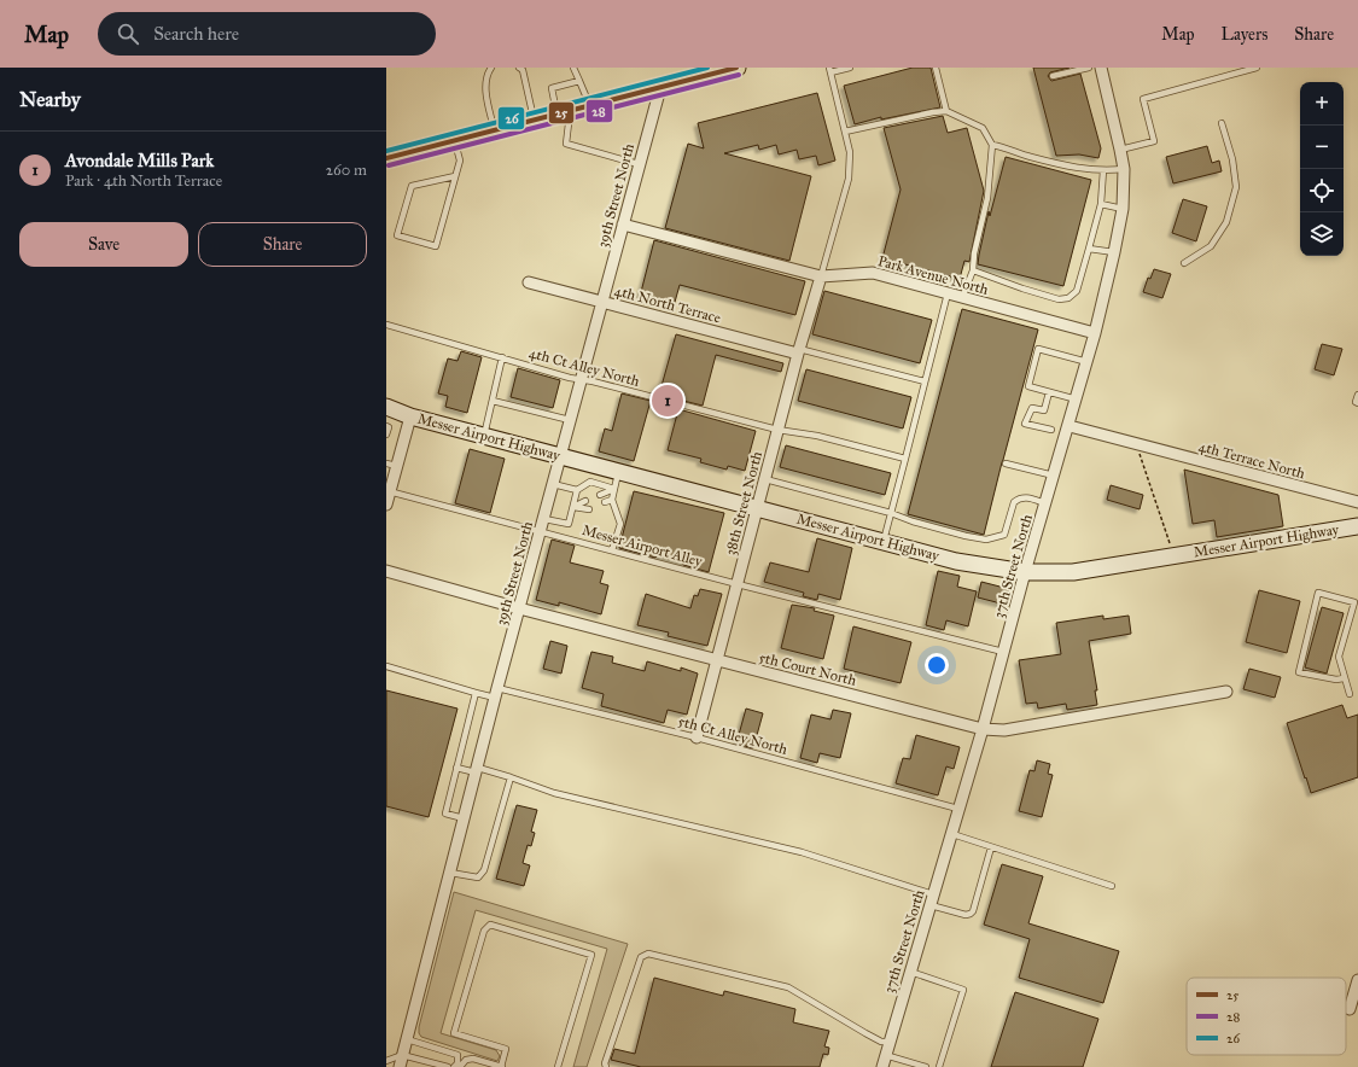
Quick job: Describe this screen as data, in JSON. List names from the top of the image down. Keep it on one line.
{"streets":{"main road":["Messer Airport Highway"],"street":["39th Street North","Park Avenue North","4th North Terrace","4th Terrace North","38th Street North","37th Street North","5th Court North"],"lane":["4th Ct Alley North","Messer Airport Alley","5th Ct Alley North"]},"crossings":[["39th Street North","Park Avenue North"],["39th Street North","4th North Terrace"],["39th Street North","4th Ct Alley North"],["39th Street North","Messer Airport Highway"],["39th Street North","Messer Airport Alley"],["39th Street North","5th Court North"],["39th Street North","5th Ct Alley North"],["Park Avenue North","38th Street North"],["Park Avenue North","37th Street North"],["4th North Terrace","38th Street North"],["4th Ct Alley North","38th Street North"],["Messer Airport Highway","38th Street North"],["Messer Airport Highway","37th Street North"],["4th Terrace North","37th Street North"],["38th Street North","Messer Airport Alley"],["38th Street North","5th Court North"],["38th Street North","5th Ct Alley North"],["Messer Airport Alley","37th Street North"],["37th Street North","5th Court North"],["37th Street North","5th Ct Alley North"]],"lines":["transit line 25","transit line 26","transit line 28"],"legend":["25","28","26"],"page":{"header":"Map","search":"Search here","nav":["Map","Layers","Share"],"heading":"Nearby","map_buttons":["+","−"],"list":[{"mark":"1","name":"Avondale Mills Park","note":"Park · 4th North Terrace","value":"260 m"}],"buttons":["Save","Share"],"pins":"1"}}
